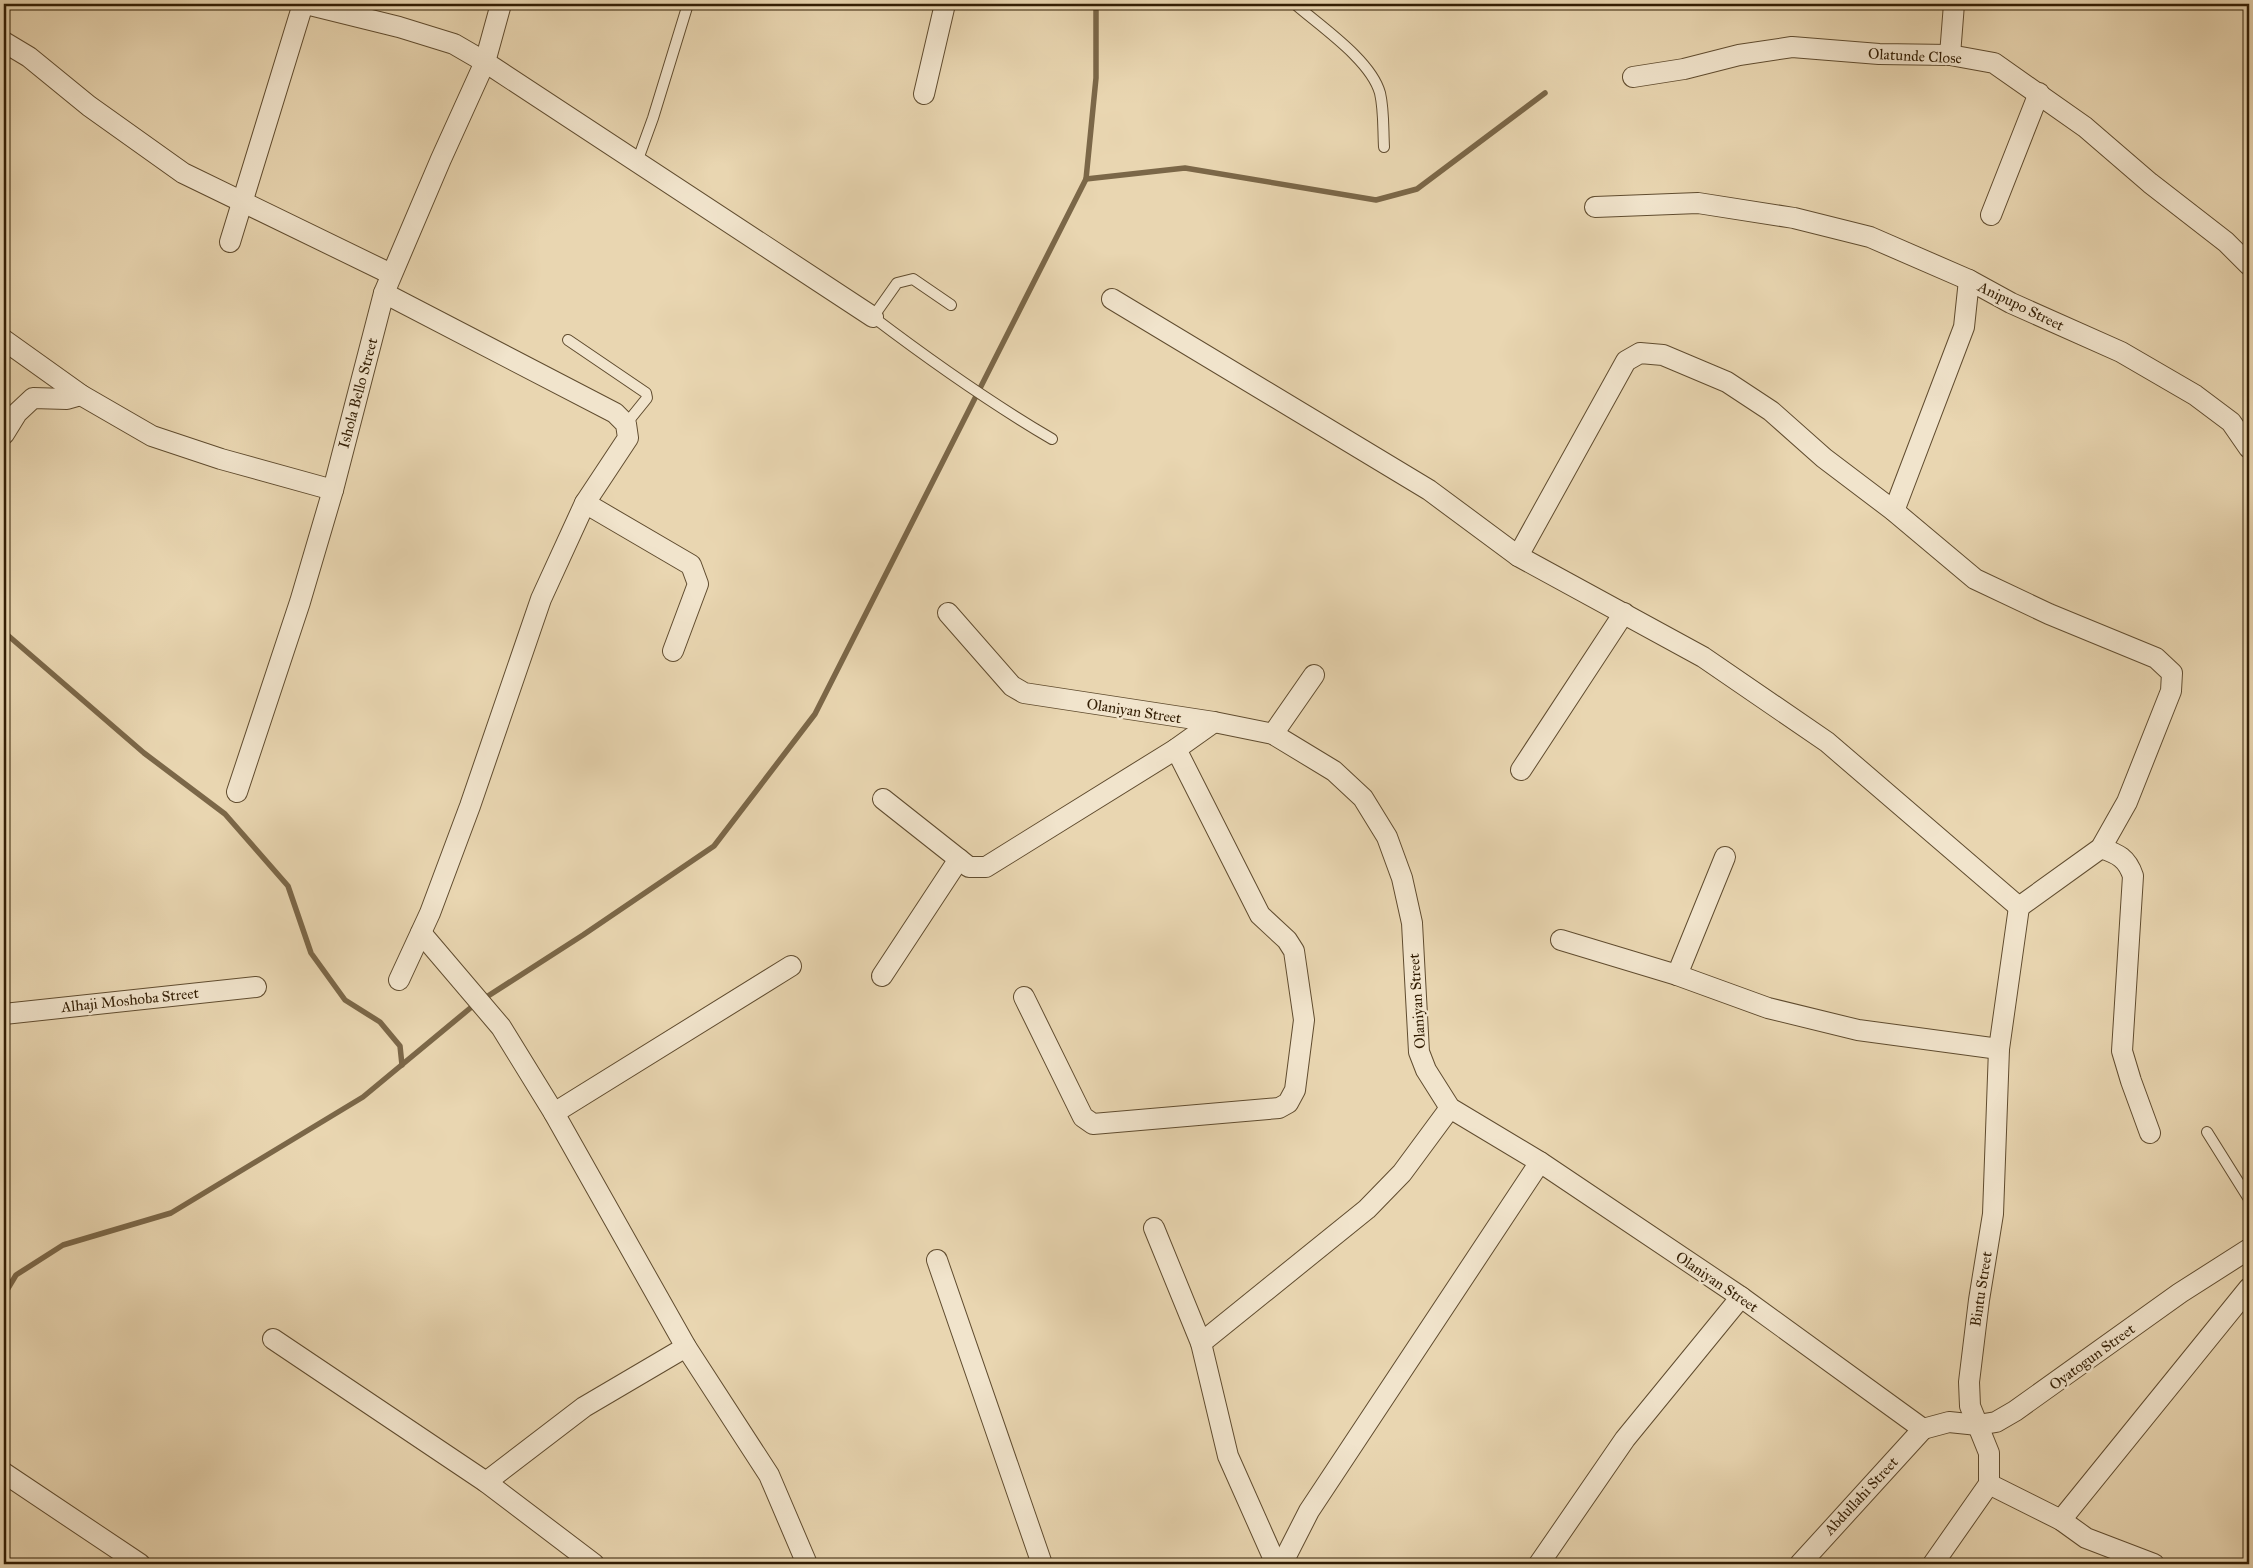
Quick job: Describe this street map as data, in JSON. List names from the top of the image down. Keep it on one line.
{"streets":{"street":["Olatunde Close","Anipupo Street","Ishola Bello Street","Olaniyan Street","Alhaji Moshoba Street","Bintu Street","Oyatogun Street","Abdullahi Street"]},"crossings":[["Olaniyan Street","Oyatogun Street"],["Olaniyan Street","Abdullahi Street"],["Bintu Street","Oyatogun Street"],["Oyatogun Street","Abdullahi Street"]]}
